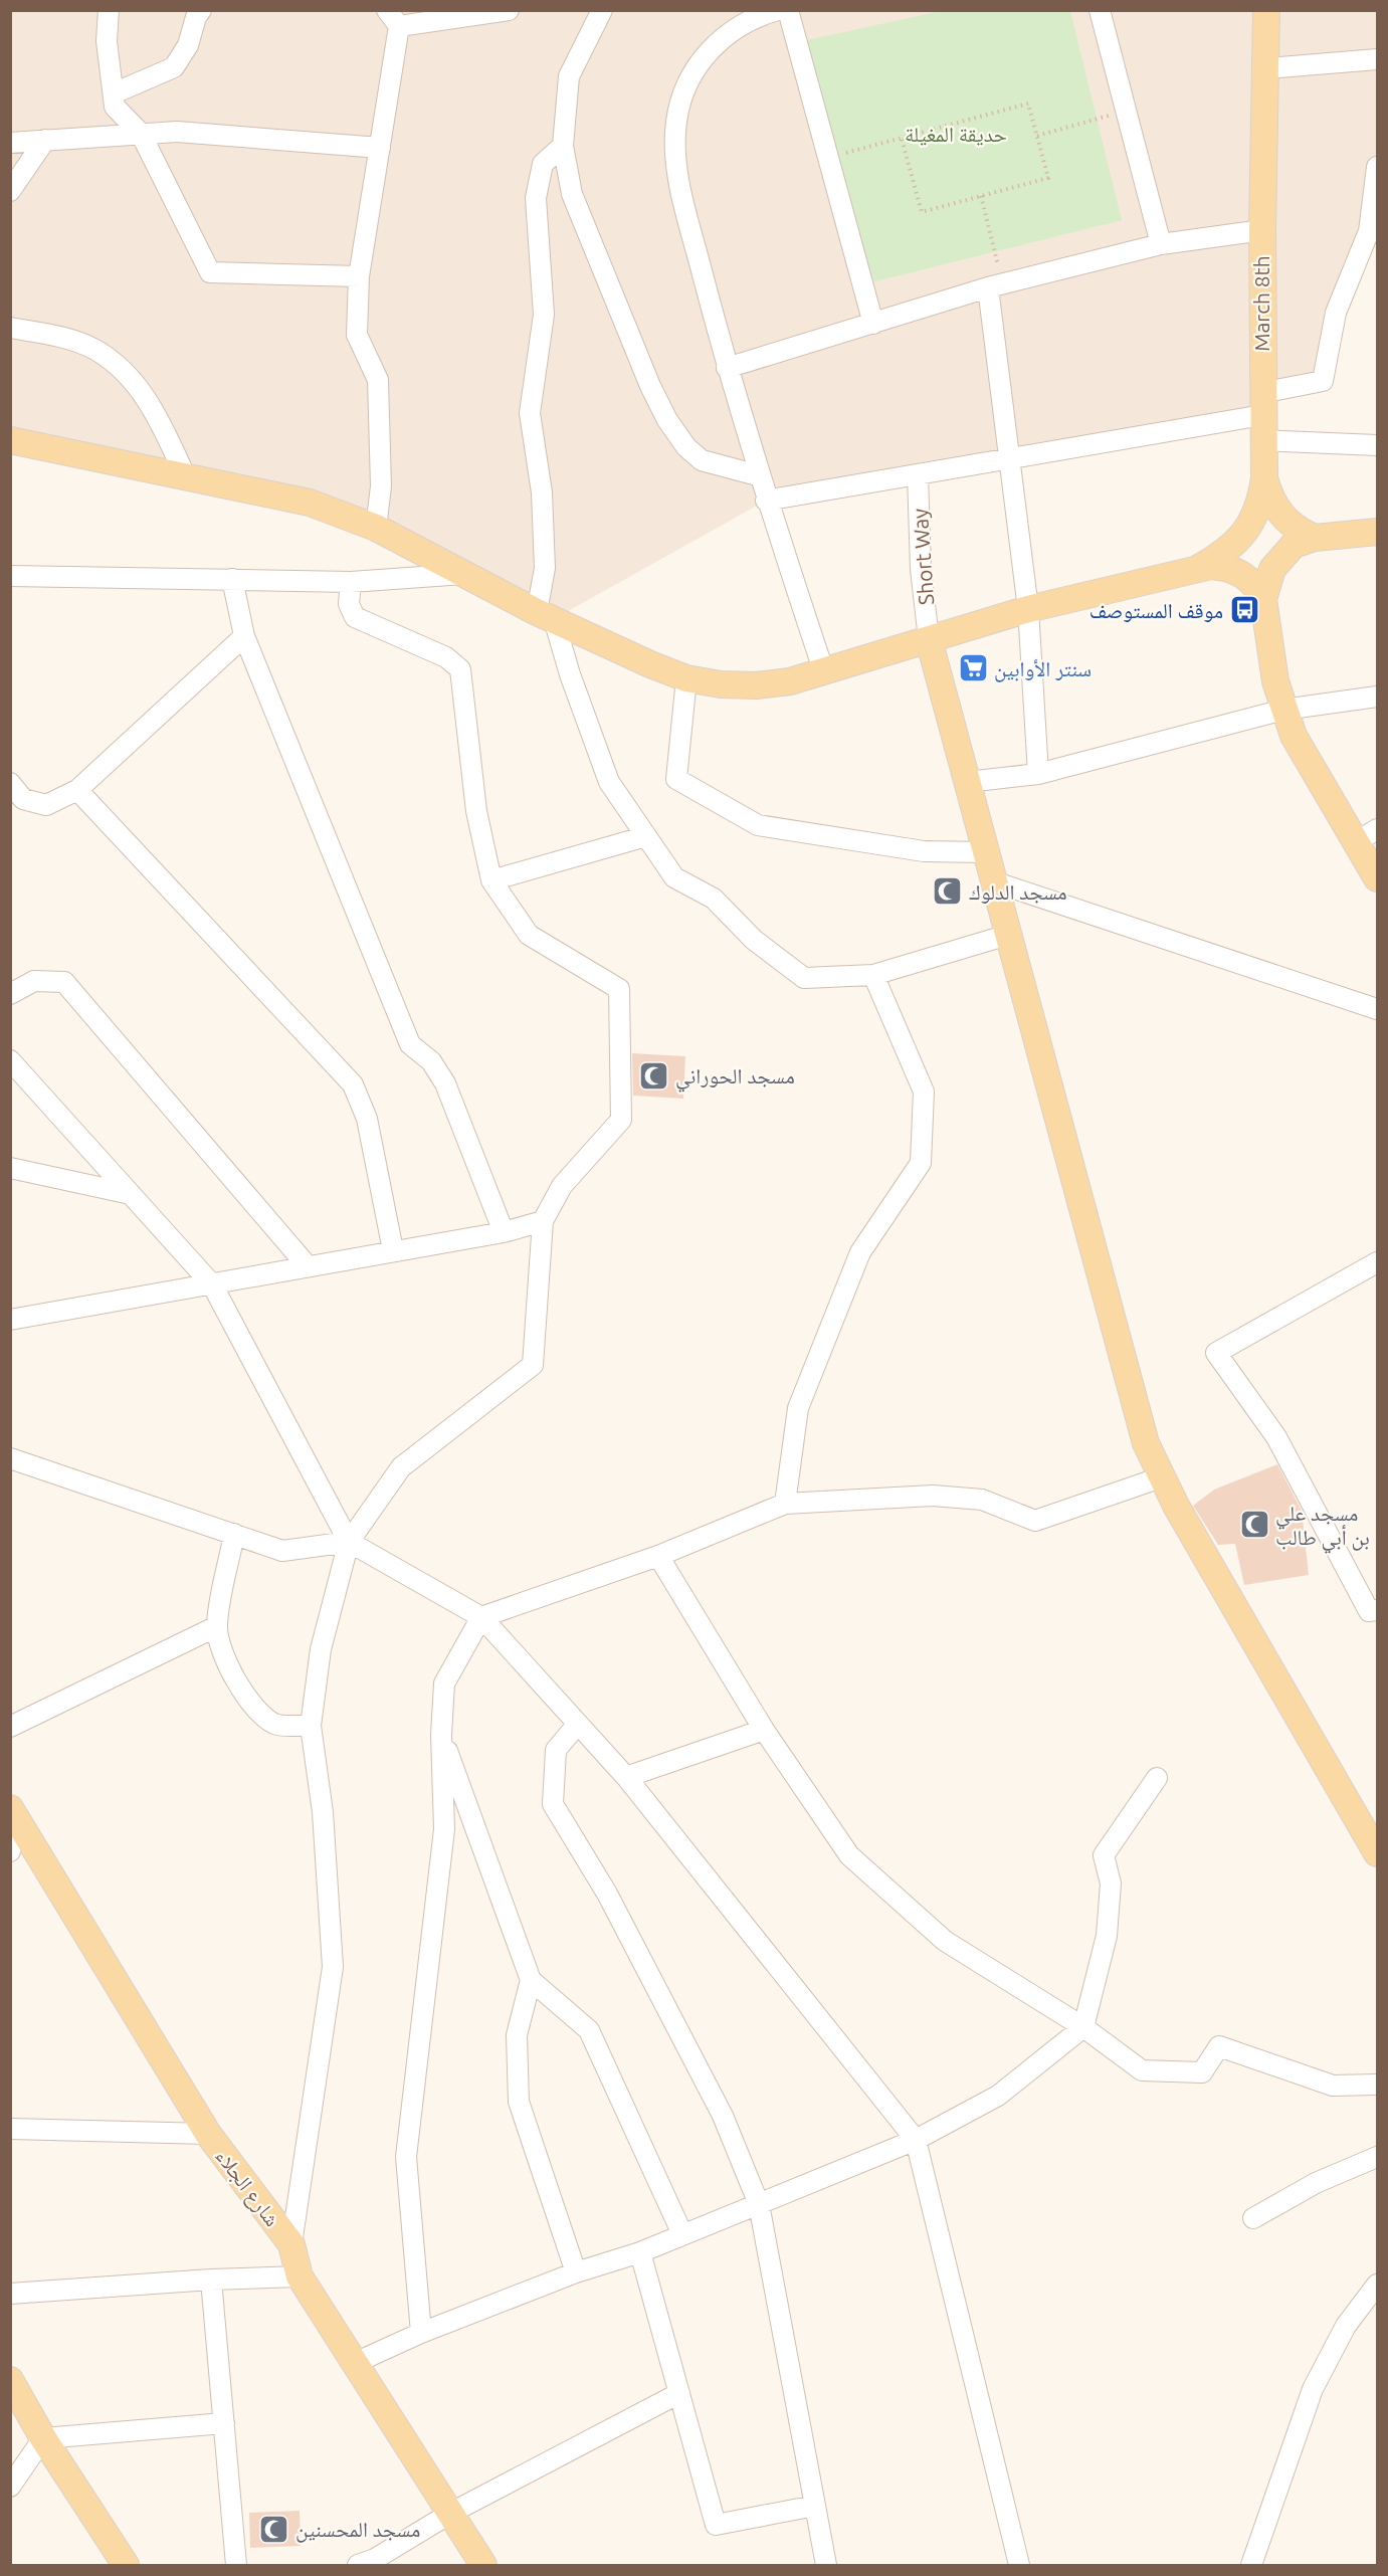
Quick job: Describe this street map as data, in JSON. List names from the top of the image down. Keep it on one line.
{"streets":{"main road":["March 8th","شارع الجلاء"],"street":["Short Way"]},"parks":["حديقة المغيلة"],"places":{"bus stop":["موقف المستوصف"],"supermarket":["سنتر الأوابين"],"mosque":["مسجد الدلوك","مسجد الحوراني","مسجد علي بن أبي طالب","مسجد المحسنين"]}}
